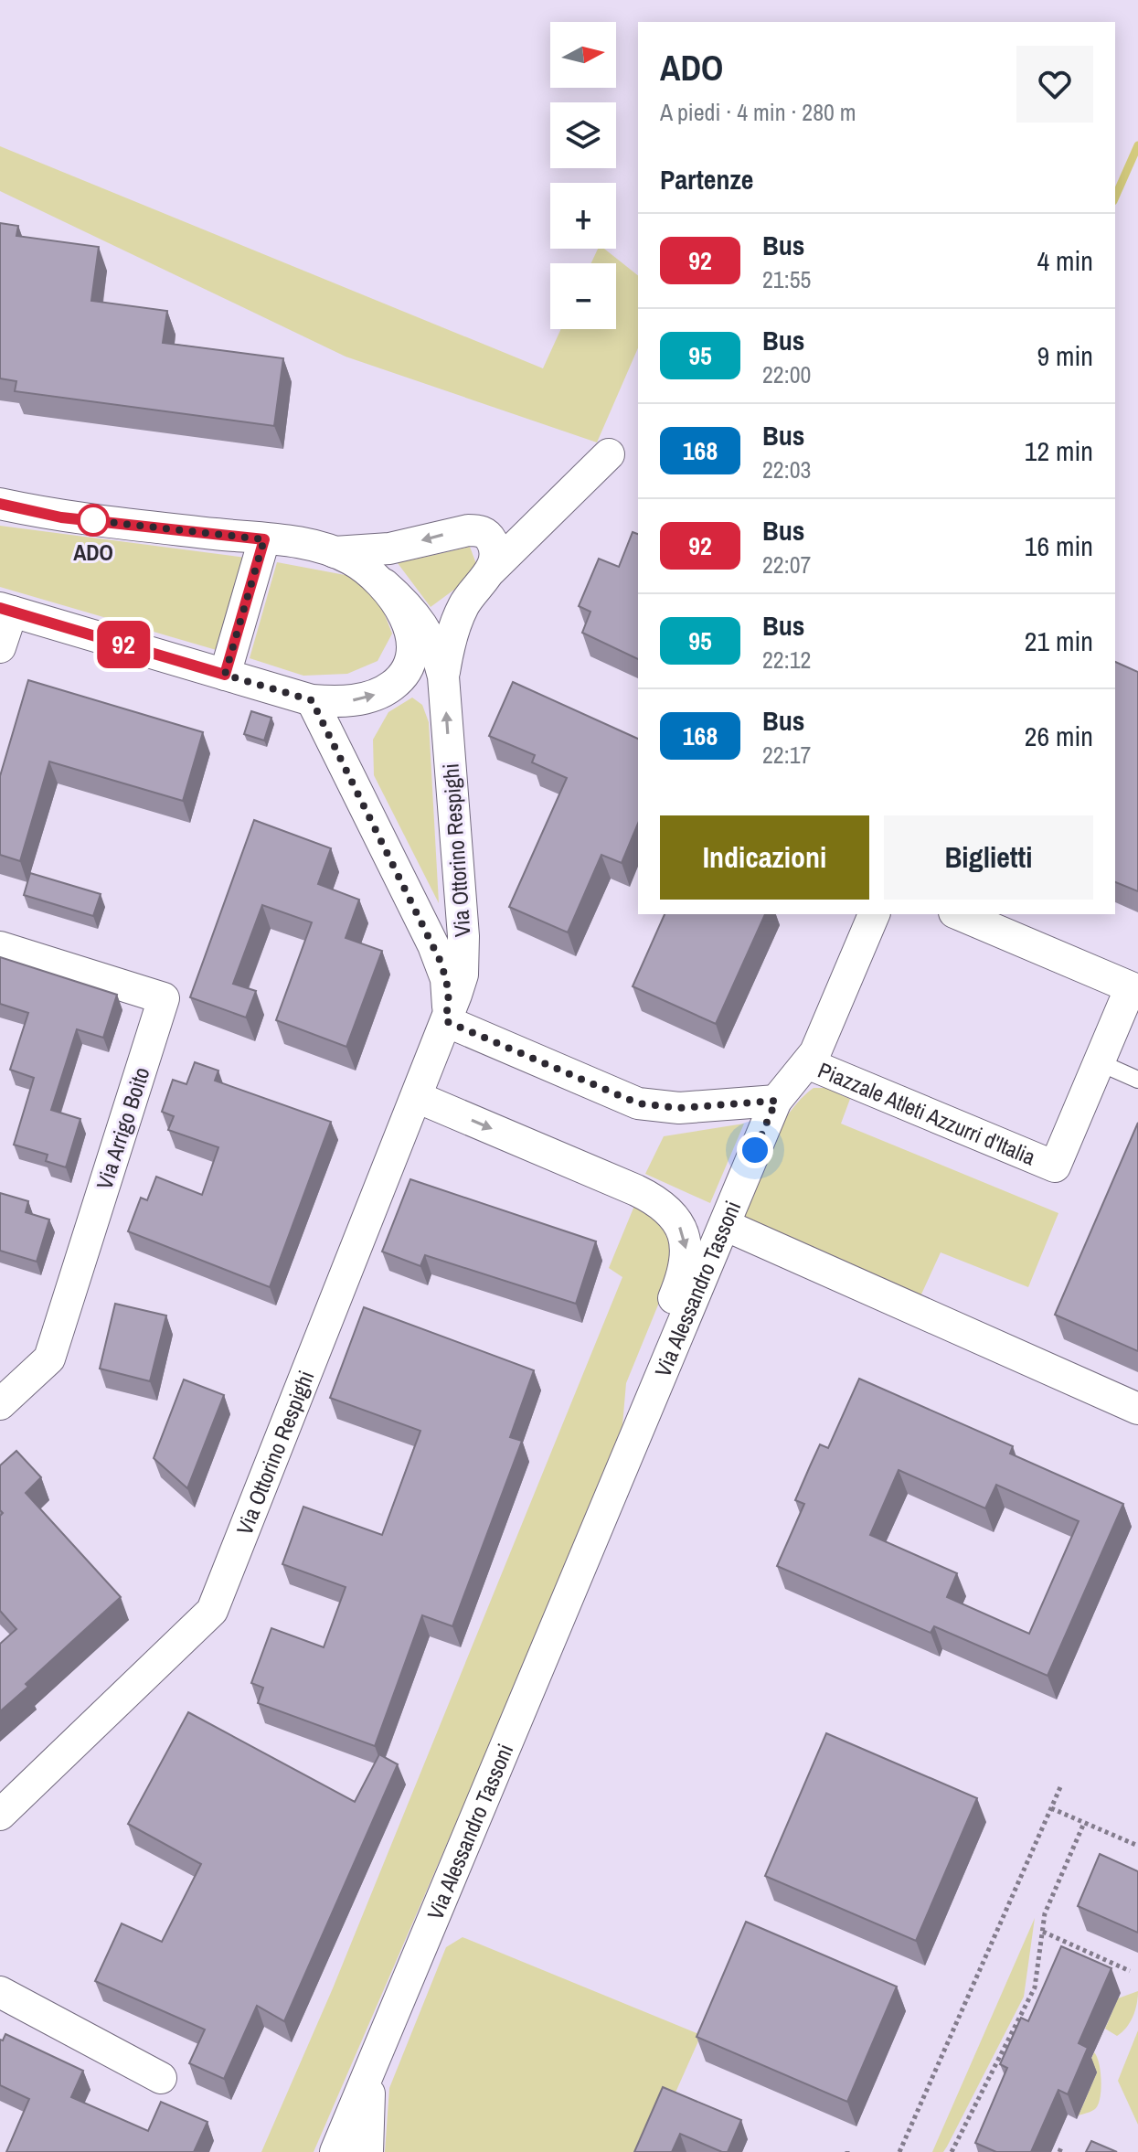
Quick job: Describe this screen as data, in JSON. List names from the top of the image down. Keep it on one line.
{"streets":{"street":["Via Ottorino Respighi","Piazzale Atleti Azzurri d'Italia","Via Arrigo Boito","Via Alessandro Tassoni"]},"crossings":[["Via Ottorino Respighi","Via Alessandro Tassoni"],["Piazzale Atleti Azzurri d'Italia","Via Alessandro Tassoni"]],"places":["ADO"],"lines":["bus line 92"],"north":"right","page":{"on_map":"92","map_buttons":["+","−"],"heading":[["ADO","A piedi · 4 min · 280 m"],"Partenze"],"list":[{"mark":"92","name":"Bus","note":"21:55","value":"4 min"},{"mark":"95","name":"Bus","note":"22:00","value":"9 min"},{"mark":"168","name":"Bus","note":"22:03","value":"12 min"},{"mark":"92","name":"Bus","note":"22:07","value":"16 min"},{"mark":"95","name":"Bus","note":"22:12","value":"21 min"},{"mark":"168","name":"Bus","note":"22:17","value":"26 min"}],"buttons":["Indicazioni","Biglietti"]}}
